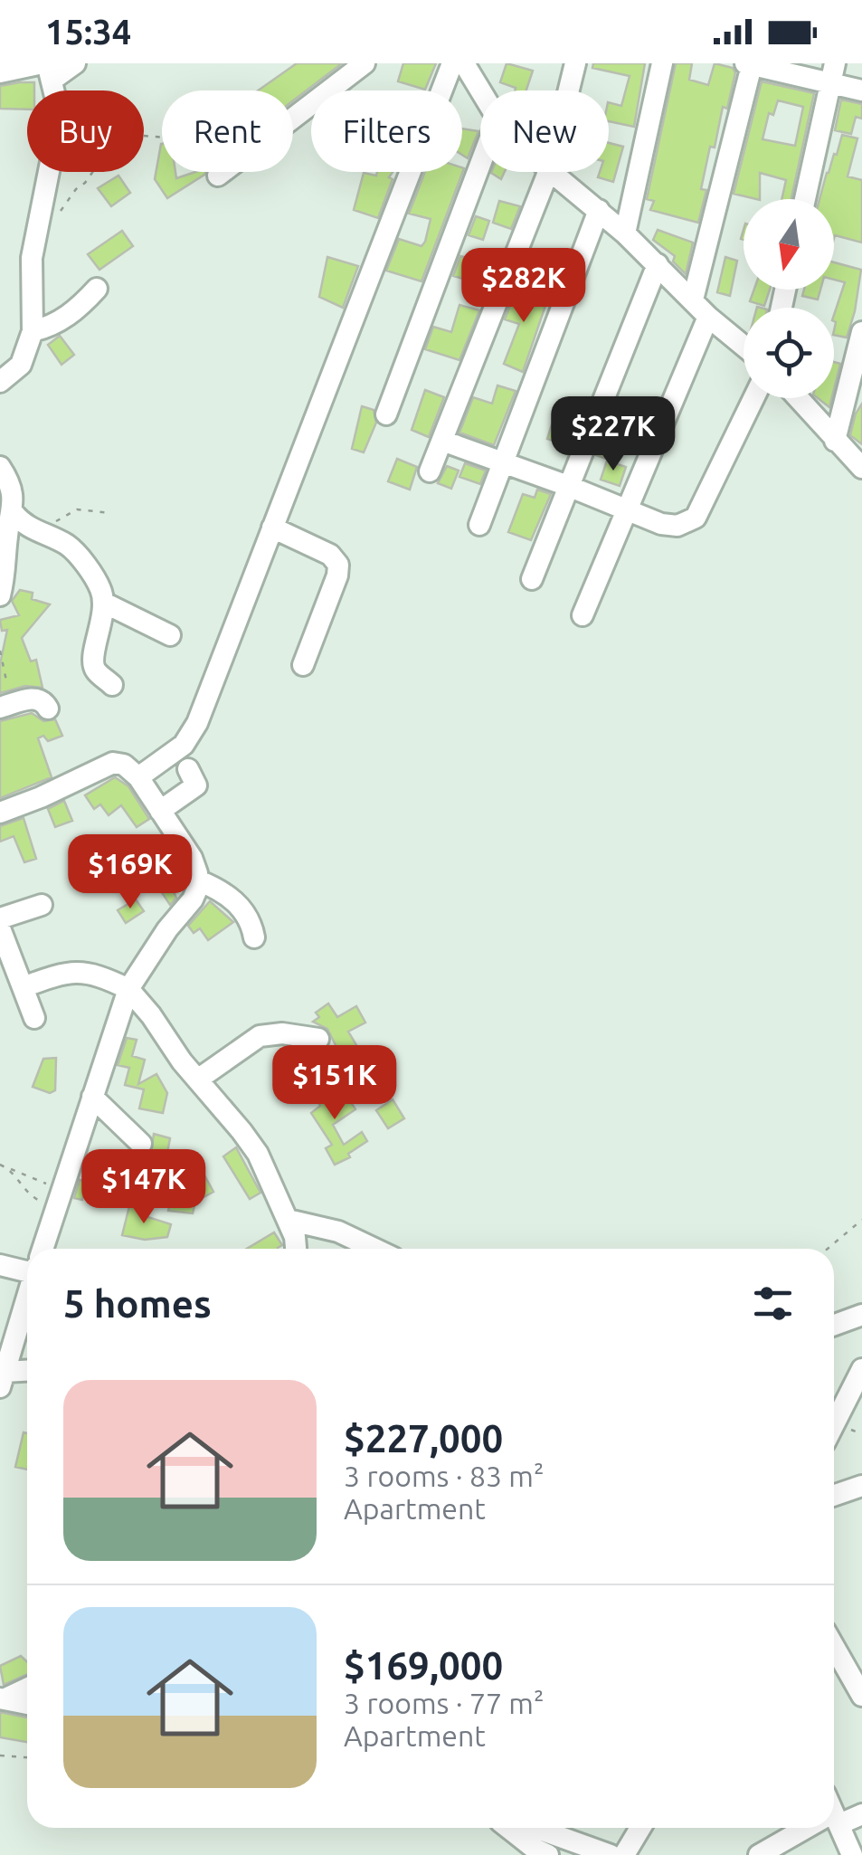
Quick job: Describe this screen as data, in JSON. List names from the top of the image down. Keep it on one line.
{"north":"bottom","page":{"status":"15:34","chip":["Buy","Rent","Filters","New"],"price":["$282K","$227K","$169K","$151K","$147K"],"heading":"5 homes","list":[{"name":"$227,000","note":"3 rooms · 83 m² · Apartment"},{"name":"$169,000","note":"3 rooms · 77 m² · Apartment"}]}}
